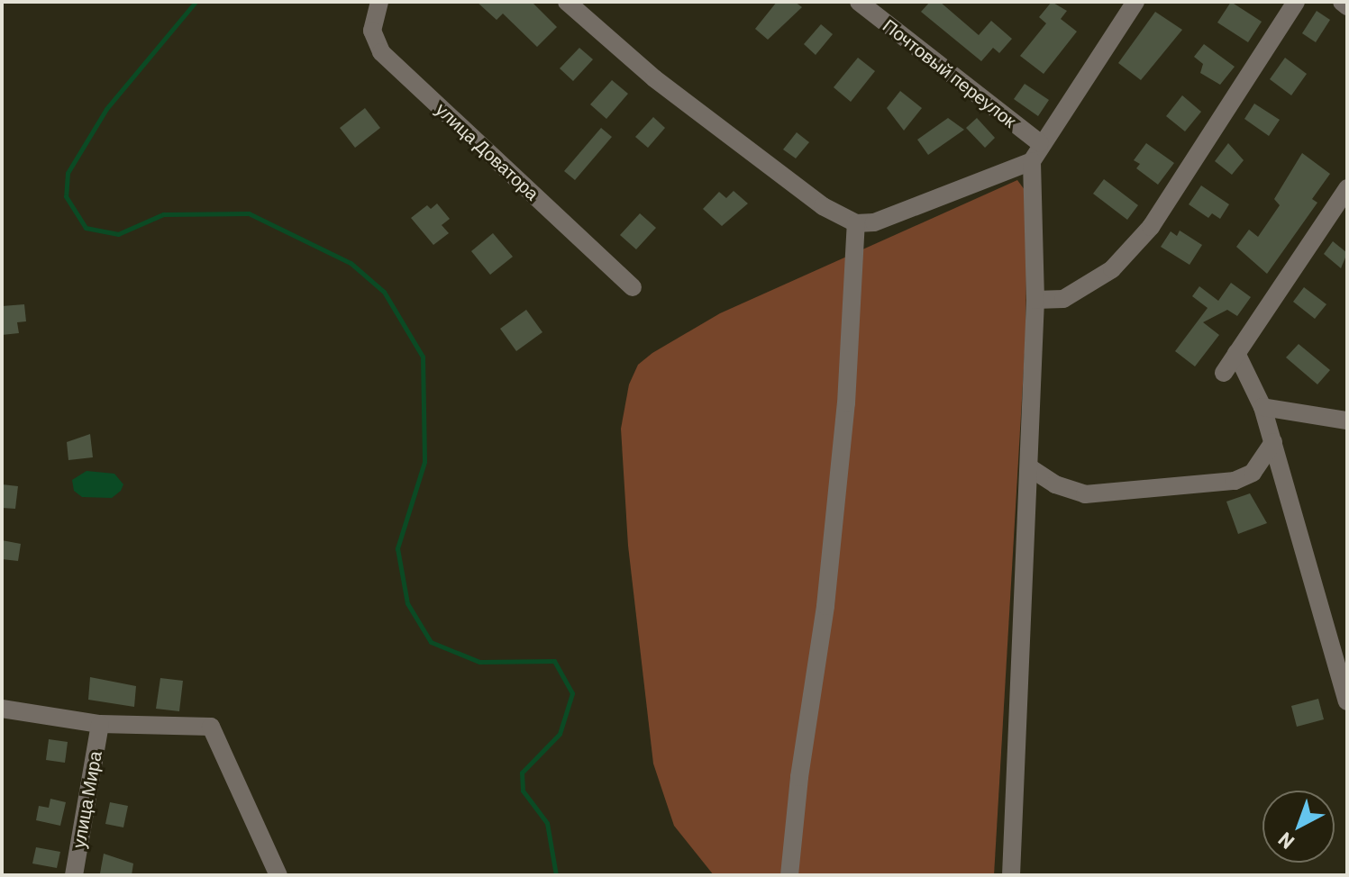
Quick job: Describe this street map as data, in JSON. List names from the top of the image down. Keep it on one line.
{"streets":{"street":["Почтовый переулок","улица Доватора","улица Мира"]},"north":"bottom left"}
